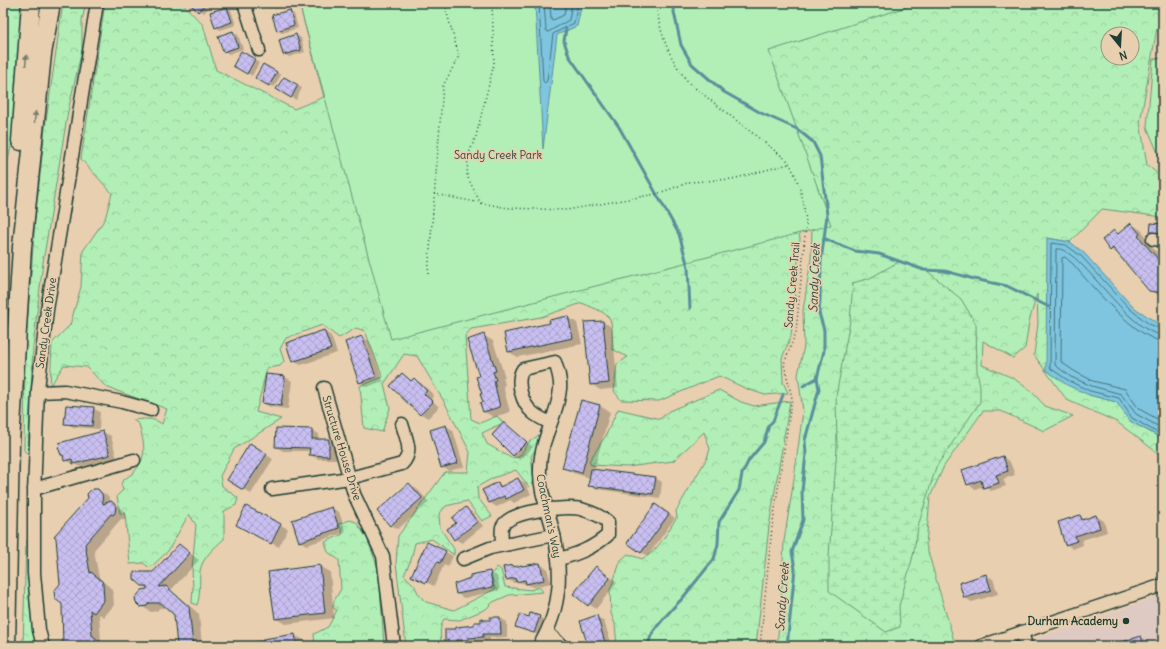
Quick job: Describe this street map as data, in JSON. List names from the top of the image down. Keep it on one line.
{"streets":{"street":["Sandy Creek Drive","Structure House Drive","Coachman's Way"],"path":["Sandy Creek Trail"]},"water":["Sandy Creek"],"parks":["Sandy Creek Park"],"places":["Durham Academy"],"north":"bottom"}
